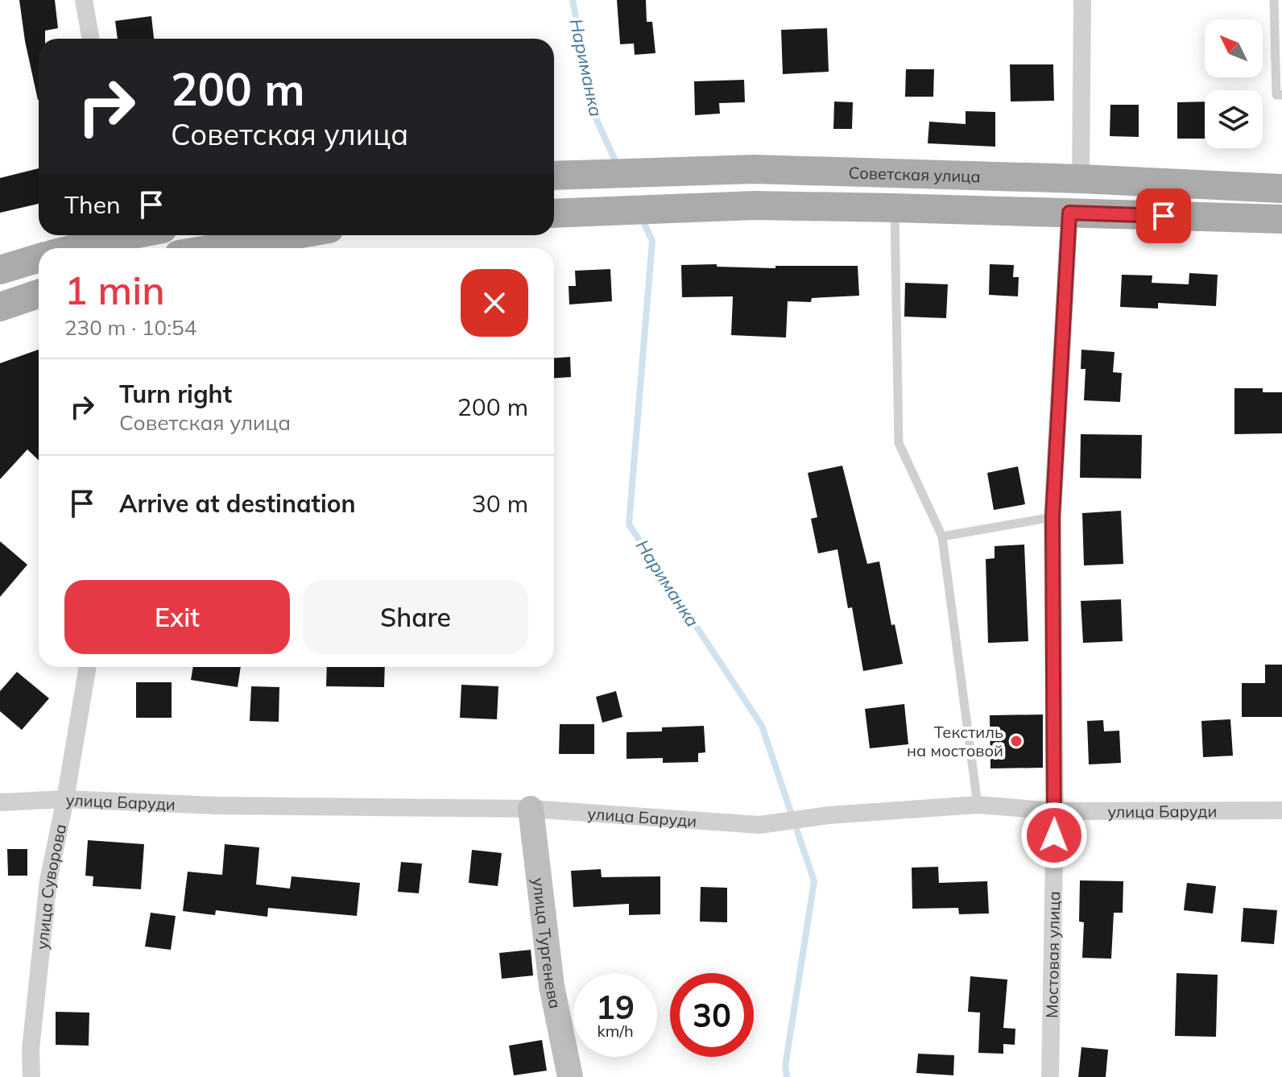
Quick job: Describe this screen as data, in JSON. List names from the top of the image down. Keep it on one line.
{"streets":{"main road":["Советская улица"],"street":["улица Баруди","улица Суворова","улица Тургенева","Мостовая улица"]},"crossings":[["Советская улица","Мостовая улица"],["улица Баруди","улица Суворова"],["улица Баруди","улица Тургенева"],["улица Баруди","Мостовая улица"]],"water":["Нариманка"],"places":["Текстиль на мостовой"],"north":"top left","page":{"turn":["200 m","Советская улица"],"then":"Then","heading":["1 min","230 m · 10:54"],"list":[{"name":"Turn right","note":"Советская улица","value":"200 m"},{"name":"Arrive at destination","value":"30 m"}],"buttons":["Exit","Share"],"speed":"19 km/h","limit":"30"}}
